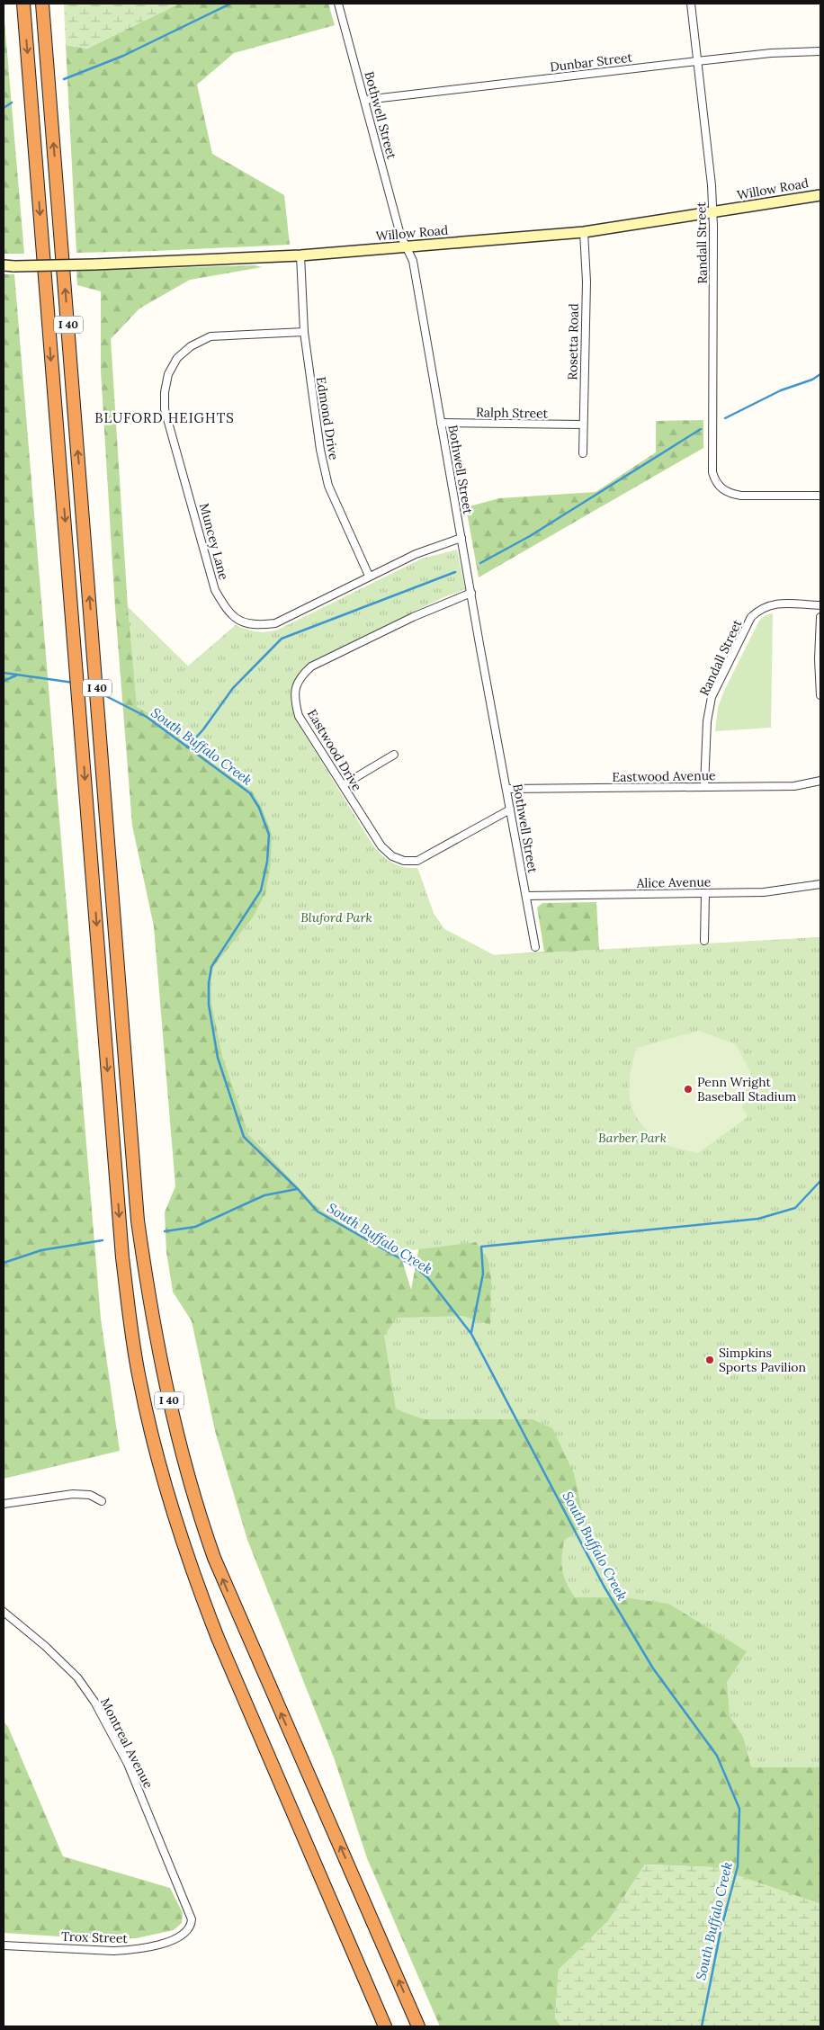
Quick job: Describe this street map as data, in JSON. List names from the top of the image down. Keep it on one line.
{"streets":{"highway":["I 40"],"street":["Dunbar Street","Bothwell Street","Willow Road","Randall Street","Rosetta Road","Ralph Street","Edmond Drive","Muncey Lane","Eastwood Drive","Eastwood Avenue","Alice Avenue","Montreal Avenue","Trox Street"]},"crossings":[["Dunbar Street","Bothwell Street"],["Dunbar Street","Randall Street"],["Bothwell Street","Willow Road"],["Bothwell Street","Ralph Street"],["Bothwell Street","Muncey Lane"],["Bothwell Street","Eastwood Drive"],["Bothwell Street","Eastwood Avenue"],["Bothwell Street","Alice Avenue"],["Willow Road","Randall Street"],["Willow Road","Rosetta Road"],["Willow Road","Edmond Drive"],["Randall Street","Eastwood Avenue"],["Rosetta Road","Ralph Street"],["Edmond Drive","Muncey Lane"],["Montreal Avenue","Trox Street"]],"districts":["BLUFORD HEIGHTS"],"water":["South Buffalo Creek"],"parks":["Bluford Park","Barber Park"],"places":["Penn Wright Baseball Stadium","Simpkins Sports Pavilion"]}
